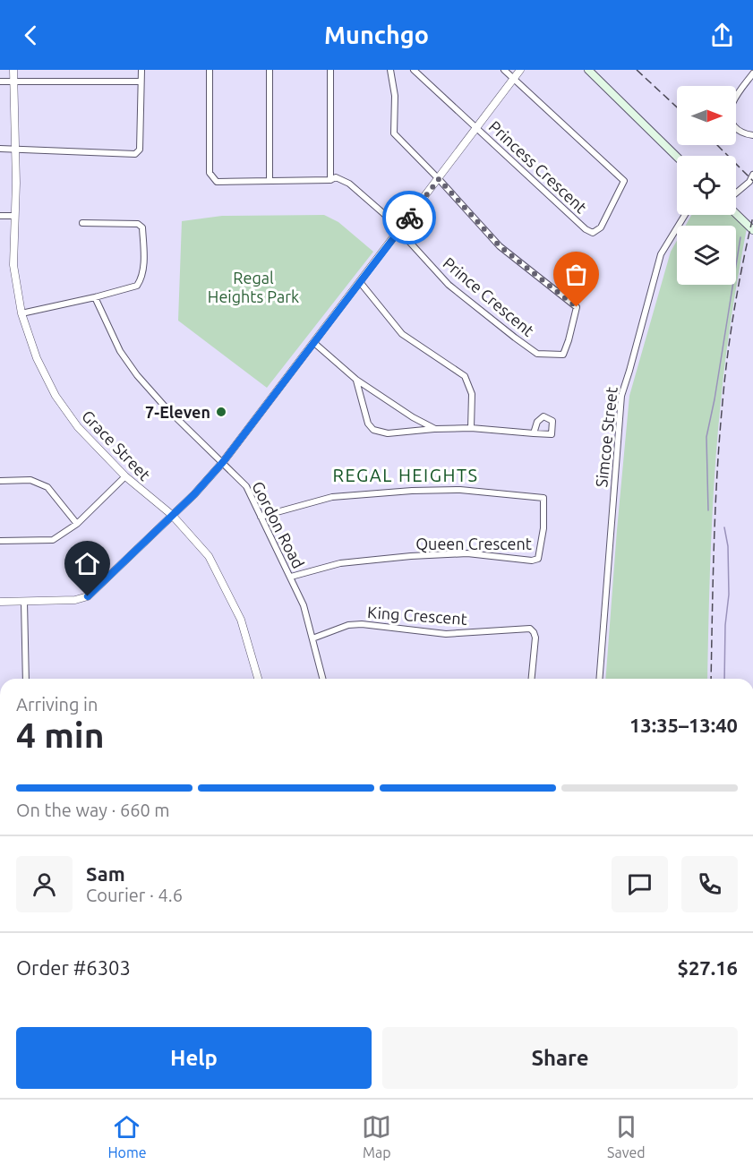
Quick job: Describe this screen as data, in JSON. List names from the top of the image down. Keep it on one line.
{"streets":{"street":["Princess Crescent","Prince Crescent","Simcoe Street","Grace Street","Gordon Road","Queen Crescent","King Crescent"]},"crossings":[["Gordon Road","Queen Crescent"],["Gordon Road","King Crescent"]],"districts":["REGAL HEIGHTS"],"parks":["Regal Heights Park"],"places":["7-Eleven"],"north":"right","page":{"header":"Munchgo","heading":["4 min","Arriving in","13:35–13:40"],"panel":["Sam","Courier · 4.6","Order #6303","$27.16"],"bar":"On the way · 660 m","buttons":["Help","Share"],"tabs":["Home","Map","Saved"]}}
